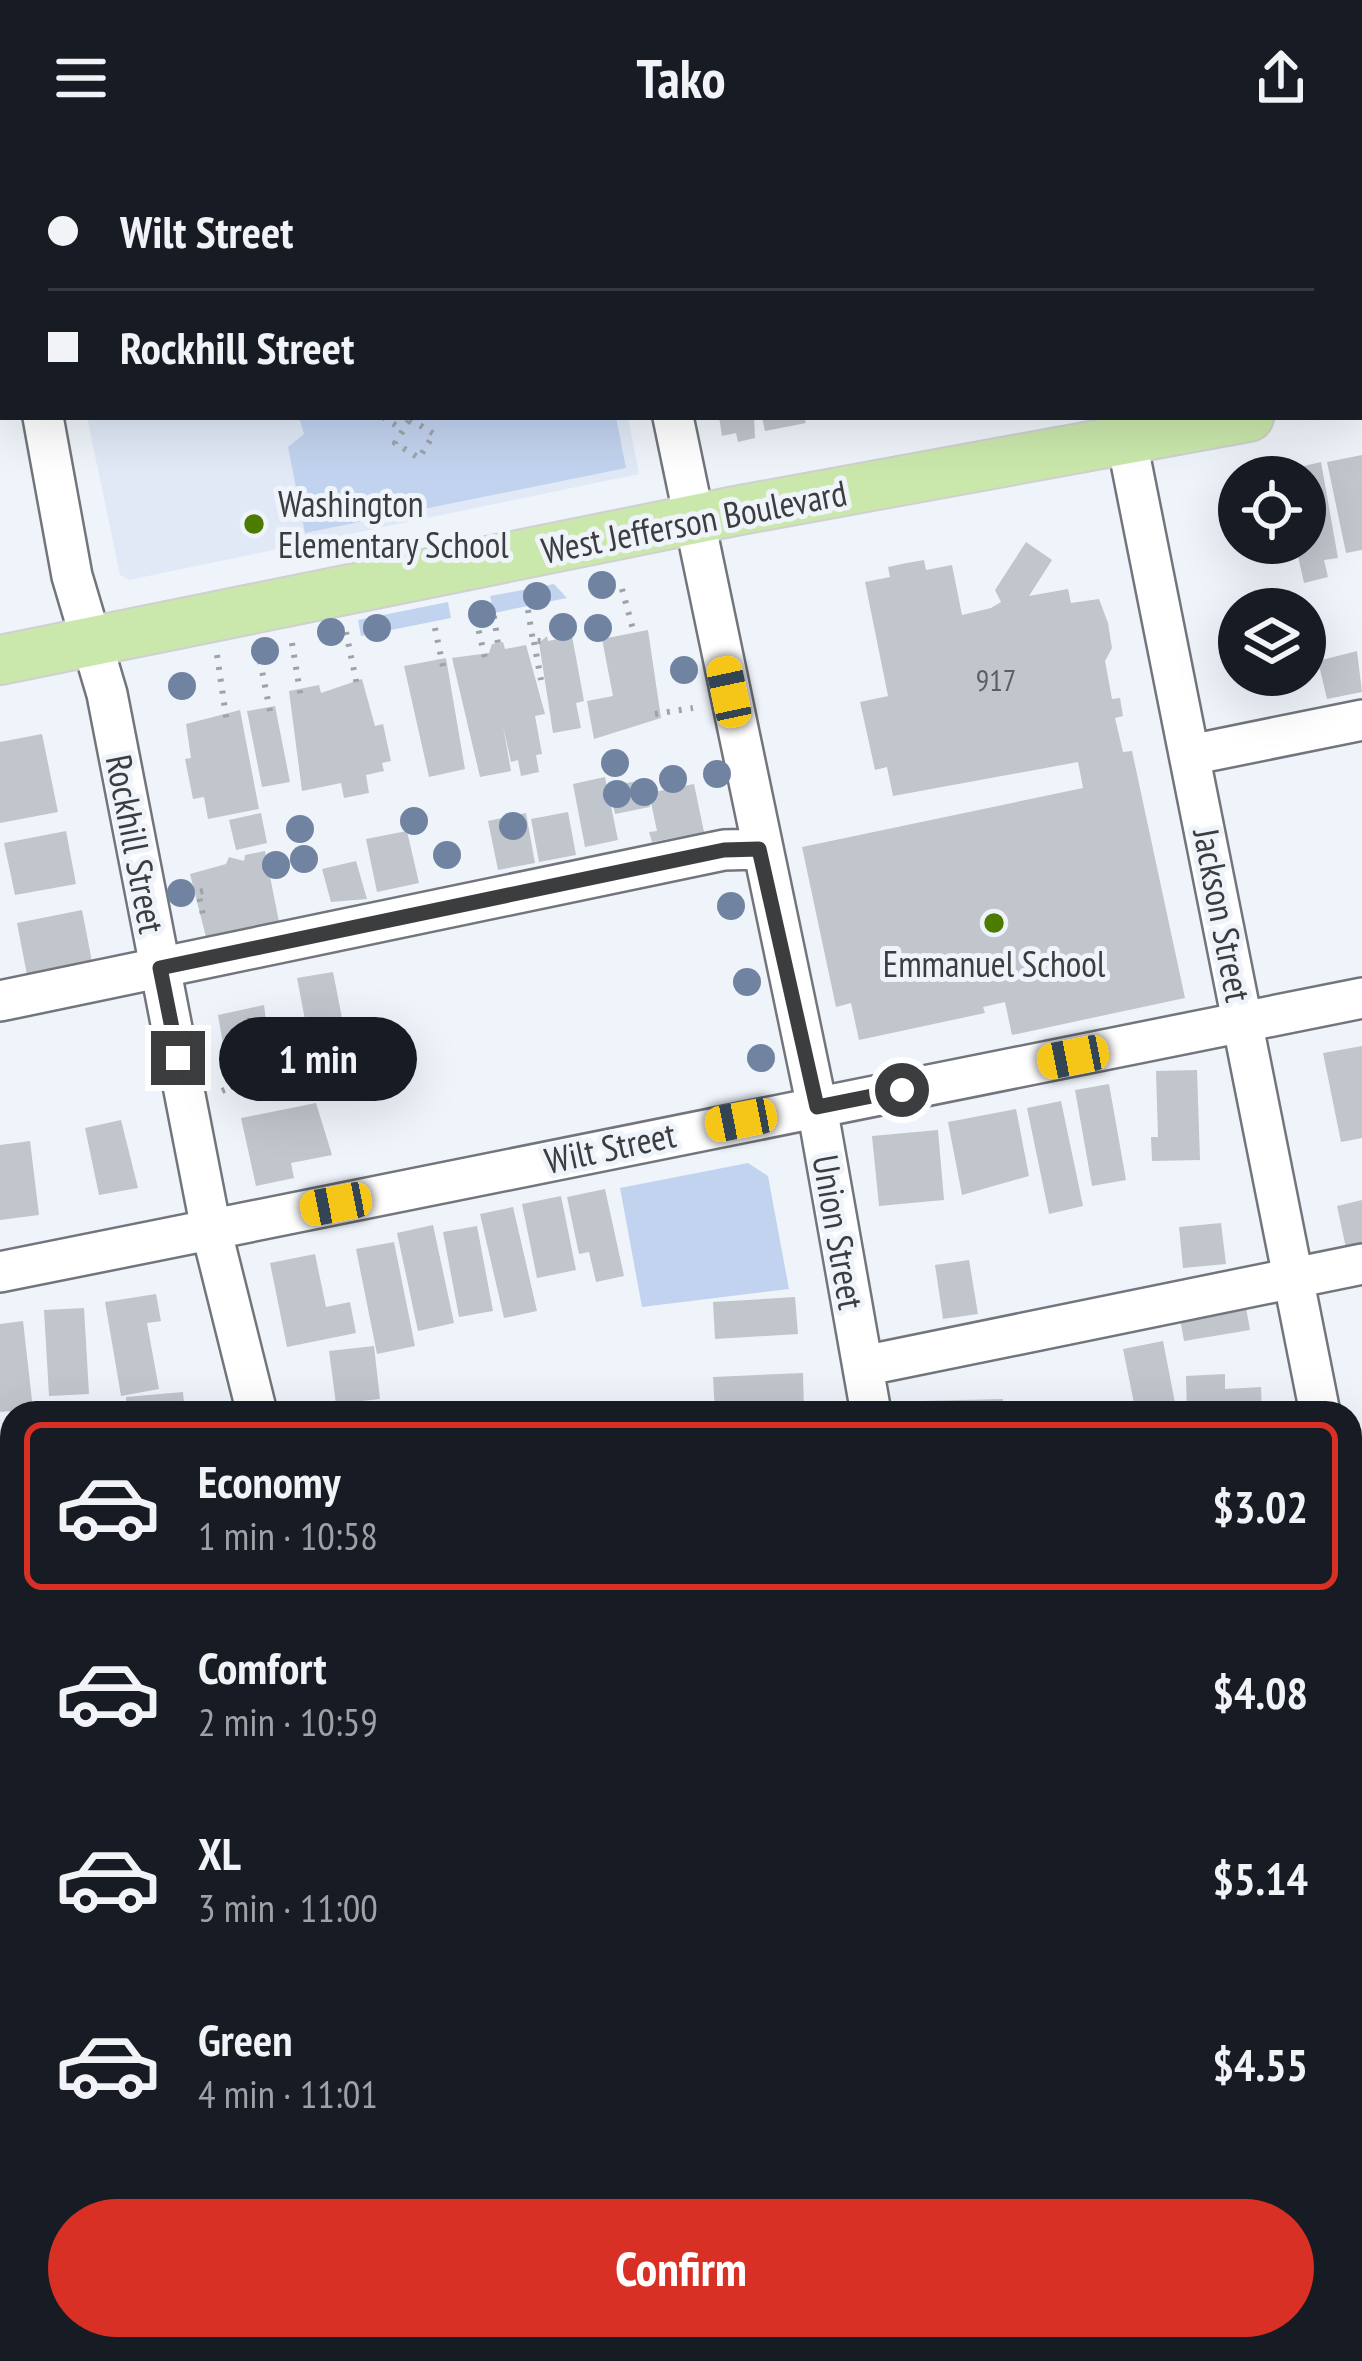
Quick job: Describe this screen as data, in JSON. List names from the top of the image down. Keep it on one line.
{"streets":{"main road":["West Jefferson Boulevard"],"street":["Rockhill Street","Jackson Street","Wilt Street","Union Street"]},"crossings":[["West Jefferson Boulevard","Rockhill Street"],["West Jefferson Boulevard","Jackson Street"],["West Jefferson Boulevard","Union Street"],["Rockhill Street","Wilt Street"],["Jackson Street","Wilt Street"],["Wilt Street","Union Street"]],"places":["Washington Elementary School","Emmanuel School"],"house_numbers":["917"],"page":{"header":"Tako","banner":["Wilt Street","Rockhill Street"],"bubble":"1 min","list":[{"name":"Economy","note":"1 min · 10:58","value":"$3.02"},{"name":"Comfort","note":"2 min · 10:59","value":"$4.08"},{"name":"XL","note":"3 min · 11:00","value":"$5.14"},{"name":"Green","note":"4 min · 11:01","value":"$4.55"}],"buttons":"Confirm"}}
